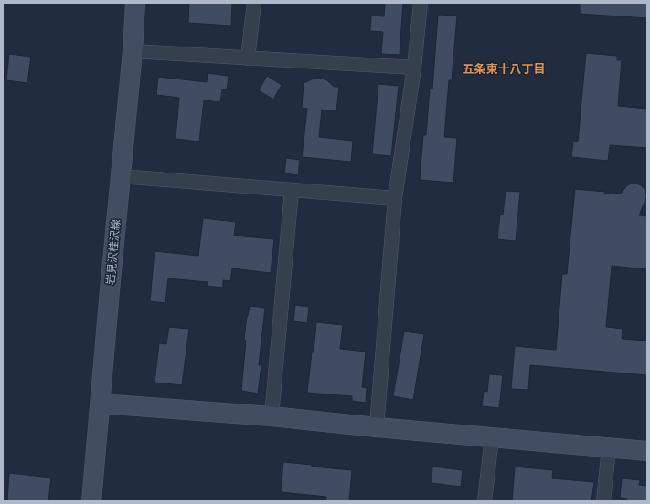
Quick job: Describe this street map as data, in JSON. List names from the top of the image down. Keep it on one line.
{"streets":{"street":["岩見沢桂沢線"]},"districts":["五条東十八丁目"]}
